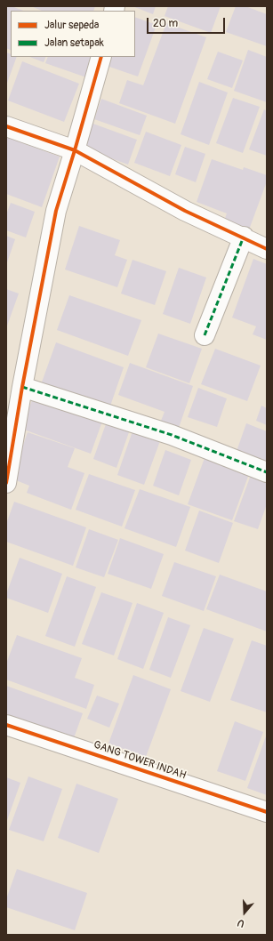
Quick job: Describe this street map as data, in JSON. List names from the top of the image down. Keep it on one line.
{"streets":{"street":["GANG TOWER INDAH"]},"legend":["Jalur sepeda","Jalan setapak"],"scale_bar":"20 m","north":"bottom"}
